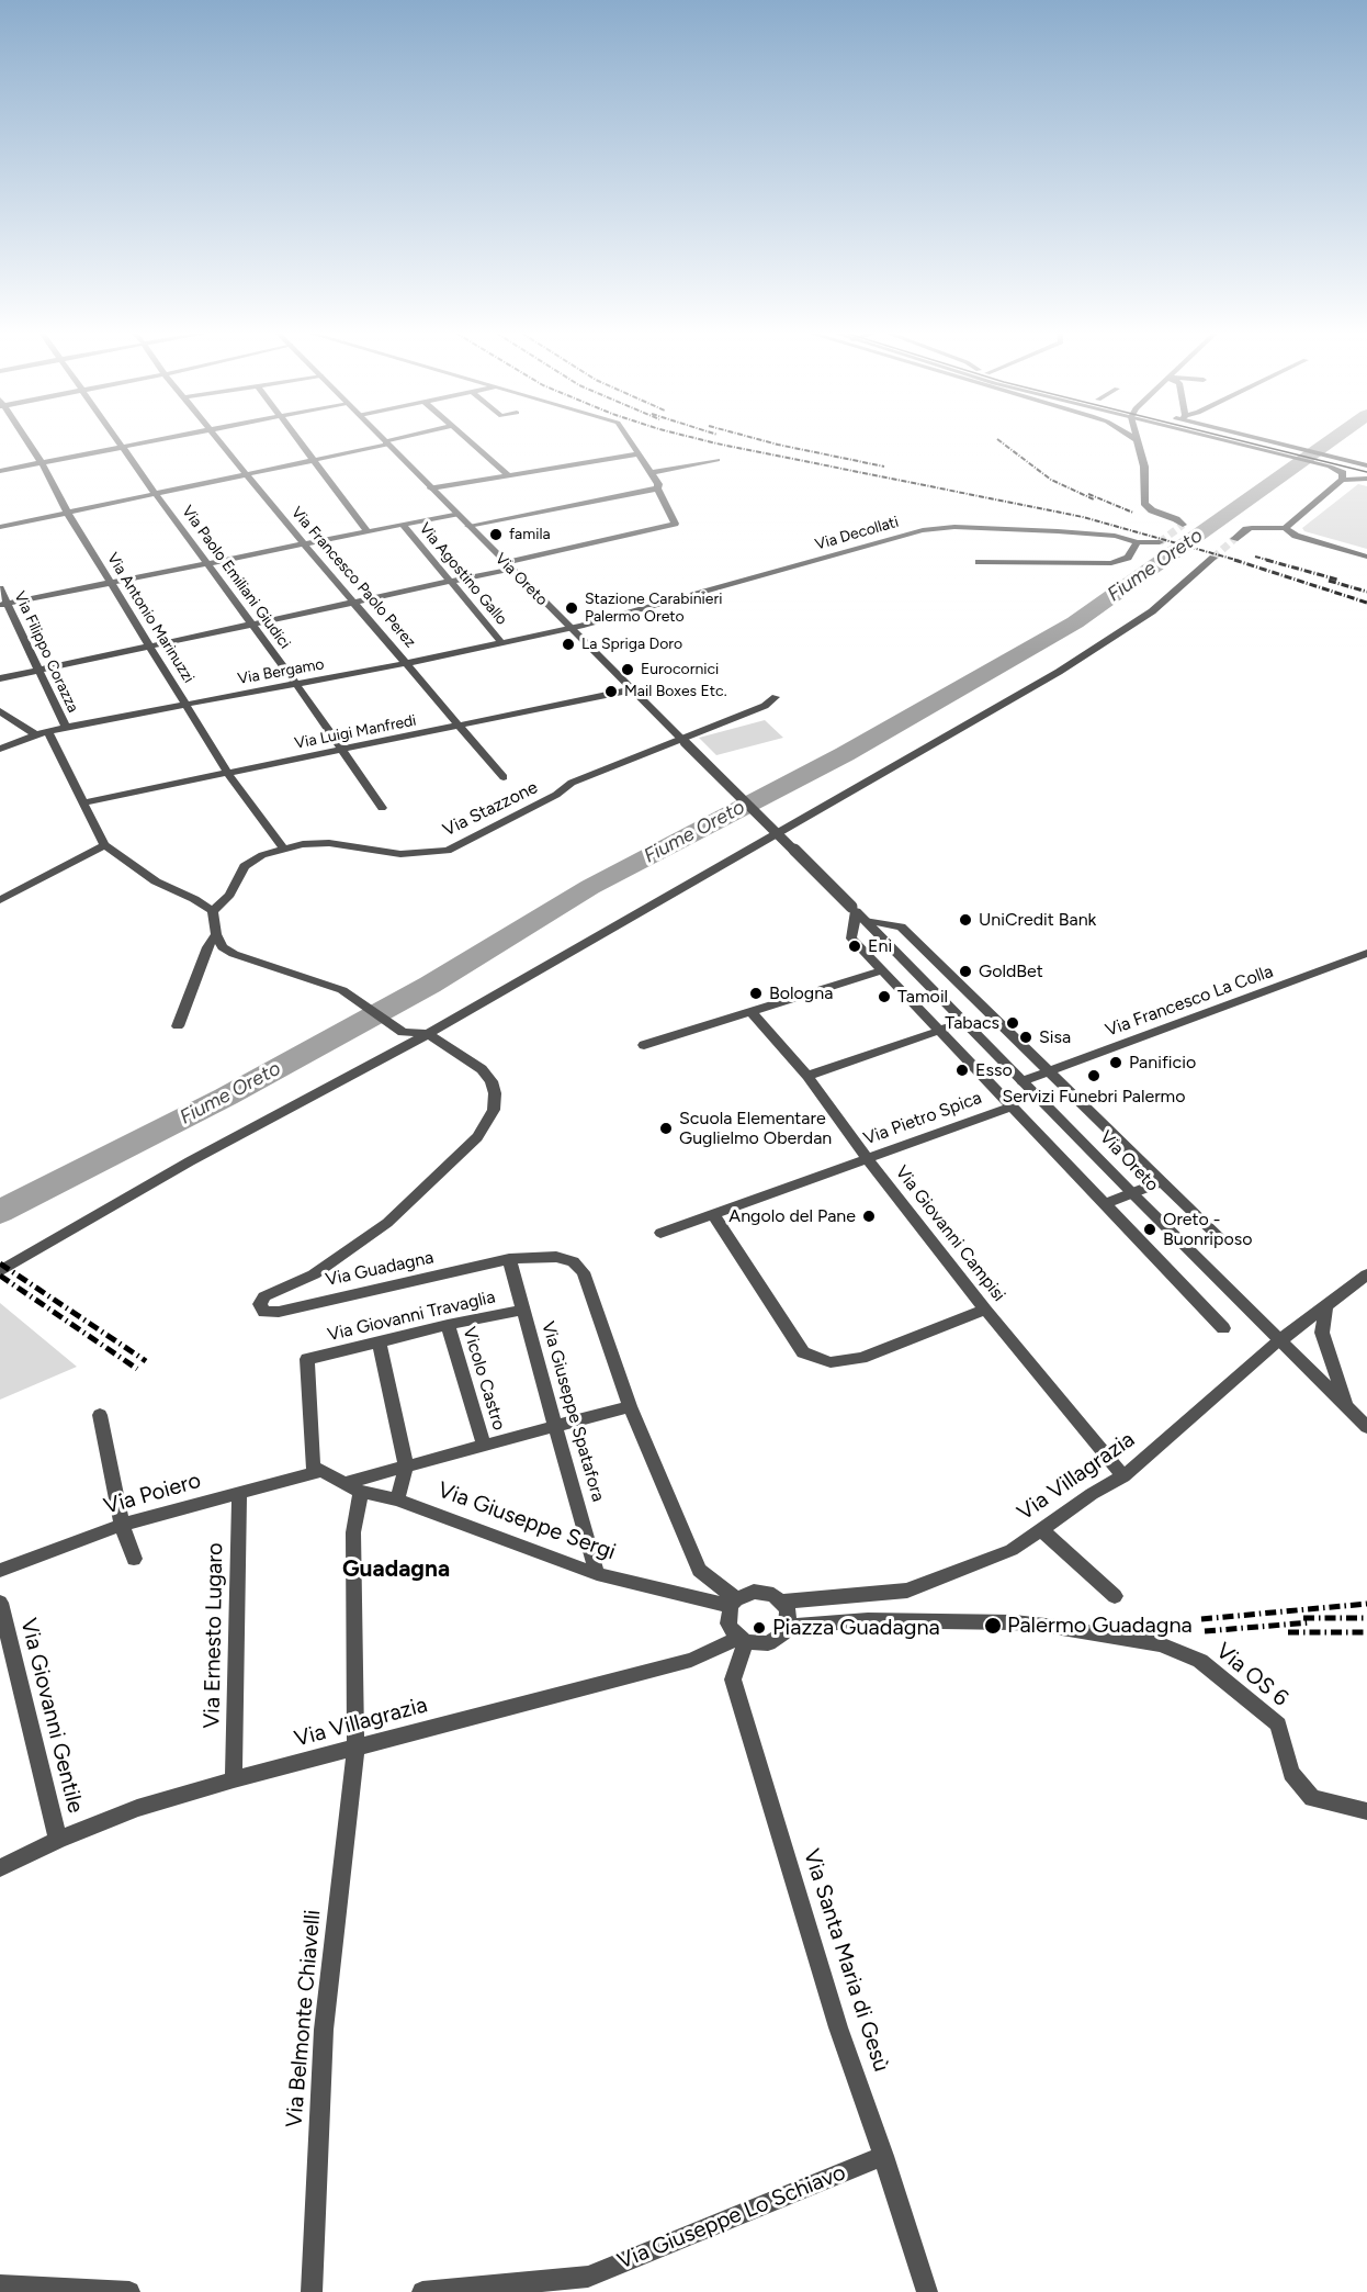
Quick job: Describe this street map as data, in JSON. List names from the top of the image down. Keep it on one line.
{"streets":{"street":["Via Decollati","Via Agostino Gallo","Via Paolo Emiliani Giudici","Via Francesco Paolo Perez","Via Oreto","Via Antonio Marinuzzi","Via Filippo Corazza","Via Bergamo","Via Luigi Manfredi","Via Stazzone","Via Francesco La Colla","Via Pietro Spica","Via Giovanni Campisi","Via Guadagna","Via Giovanni Travaglia","Vicolo Castro","Via Giuseppe Spatafora","Via Villagrazia","Via Poiero","Via Giuseppe Sergi","Via Ernesto Lugaro","Via OS 6","Via Giovanni Gentile","Via Santa Maria di Gesù","Via Belmonte Chiavelli","Via Giuseppe Lo Schiavo"]},"crossings":[["Via Decollati","Via Oreto"],["Via Decollati","Via Bergamo"],["Via Agostino Gallo","Via Bergamo"],["Via Paolo Emiliani Giudici","Via Bergamo"],["Via Paolo Emiliani Giudici","Via Luigi Manfredi"],["Via Francesco Paolo Perez","Via Bergamo"],["Via Francesco Paolo Perez","Via Luigi Manfredi"],["Via Oreto","Via Bergamo"],["Via Oreto","Via Luigi Manfredi"],["Via Oreto","Via Stazzone"],["Via Oreto","Via Francesco La Colla"],["Via Oreto","Via Villagrazia"],["Via Antonio Marinuzzi","Via Bergamo"],["Via Antonio Marinuzzi","Via Luigi Manfredi"],["Via Antonio Marinuzzi","Via Stazzone"],["Via Filippo Corazza","Via Bergamo"],["Via Pietro Spica","Via Giovanni Campisi"],["Via Giovanni Campisi","Via Villagrazia"],["Via Guadagna","Via Giuseppe Spatafora"],["Via Guadagna","Via Villagrazia"],["Via Guadagna","Via Giuseppe Sergi"],["Via Guadagna","Via OS 6"],["Via Guadagna","Via Santa Maria di Gesù"],["Via Giovanni Travaglia","Vicolo Castro"],["Via Giovanni Travaglia","Via Giuseppe Spatafora"],["Via Giovanni Travaglia","Via Poiero"],["Via Giovanni Travaglia","Via Giuseppe Sergi"],["Via Giuseppe Spatafora","Via Giuseppe Sergi"],["Via Villagrazia","Via Giuseppe Sergi"],["Via Villagrazia","Via Ernesto Lugaro"],["Via Villagrazia","Via OS 6"],["Via Villagrazia","Via Giovanni Gentile"],["Via Villagrazia","Via Santa Maria di Gesù"],["Via Villagrazia","Via Belmonte Chiavelli"],["Via Poiero","Via Giuseppe Sergi"],["Via Poiero","Via Ernesto Lugaro"],["Via Giuseppe Sergi","Via OS 6"],["Via Giuseppe Sergi","Via Santa Maria di Gesù"],["Via Giuseppe Sergi","Via Belmonte Chiavelli"],["Via OS 6","Via Santa Maria di Gesù"],["Via Santa Maria di Gesù","Via Giuseppe Lo Schiavo"]],"districts":["Guadagna"],"water":["Fiume Oreto"],"places":["famila","Stazione Carabinieri Palermo Oreto","La Spriga Doro","Eurocornici","Mail Boxes Etc.","UniCredit Bank","Eni","GoldBet","Bologna","Tamoil","Tabacs","Sisa","Panificio","Esso","Servizi Funebri Palermo","Scuola Elementare Guglielmo Oberdan","Angolo del Pane","Oreto - Buonriposo","Palermo Guadagna","Piazza Guadagna"]}
